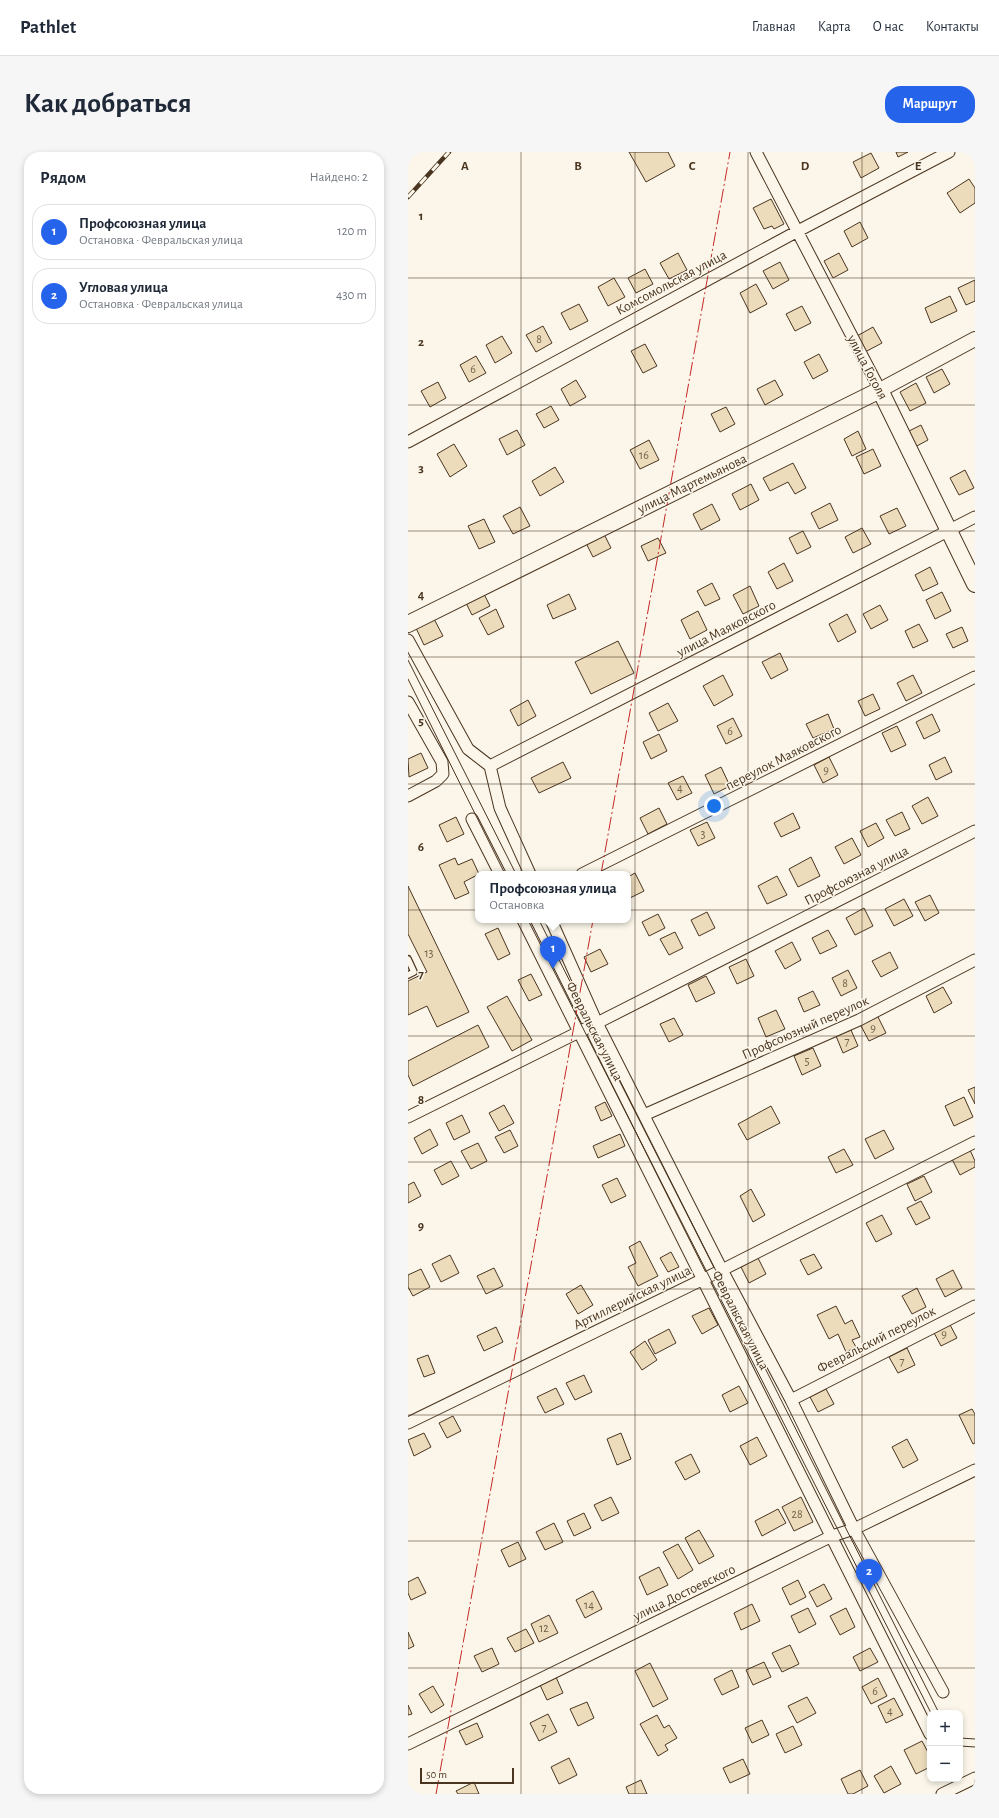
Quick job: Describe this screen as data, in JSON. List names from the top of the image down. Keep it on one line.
{"streets":{"main road":["улица Гоголя","улица Мартемьянова"],"street":["Комсомольская улица","улица Маяковского","переулок Маяковского","Профсоюзная улица","Профсоюзный переулок","Февральская улица","Артиллерийская улица","Февральский переулок","улица Достоевского"]},"crossings":[["Комсомольская улица","улица Гоголя"],["улица Гоголя","улица Мартемьянова"],["улица Гоголя","улица Маяковского"],["Профсоюзная улица","Февральская улица"],["Февральская улица","Артиллерийская улица"],["Февральская улица","улица Достоевского"]],"house_numbers":["8","6","16","6","9","4","3","13","8","9","7","5","9","7","28","14","12","6","4","7"],"scale_bar":"50 m","page":{"header":"Pathlet","nav":["Главная","Карта","О нас","Контакты"],"buttons":"Маршрут","title":"Как добраться","heading":["Рядом","Найдено: 2"],"list":[{"mark":"1","name":"Профсоюзная улица","note":"Остановка · Февральская улица","value":"120 m"},{"mark":"2","name":"Угловая улица","note":"Остановка · Февральская улица","value":"430 m"}],"popup":["Профсоюзная улица","Остановка"],"pins":["1","2"],"map_buttons":["+","−"],"scale":"50 m"},"grid":{"columns":["A","B","C","D","E"],"rows":["1","2","3","4","5","6","7","8","9"]}}
